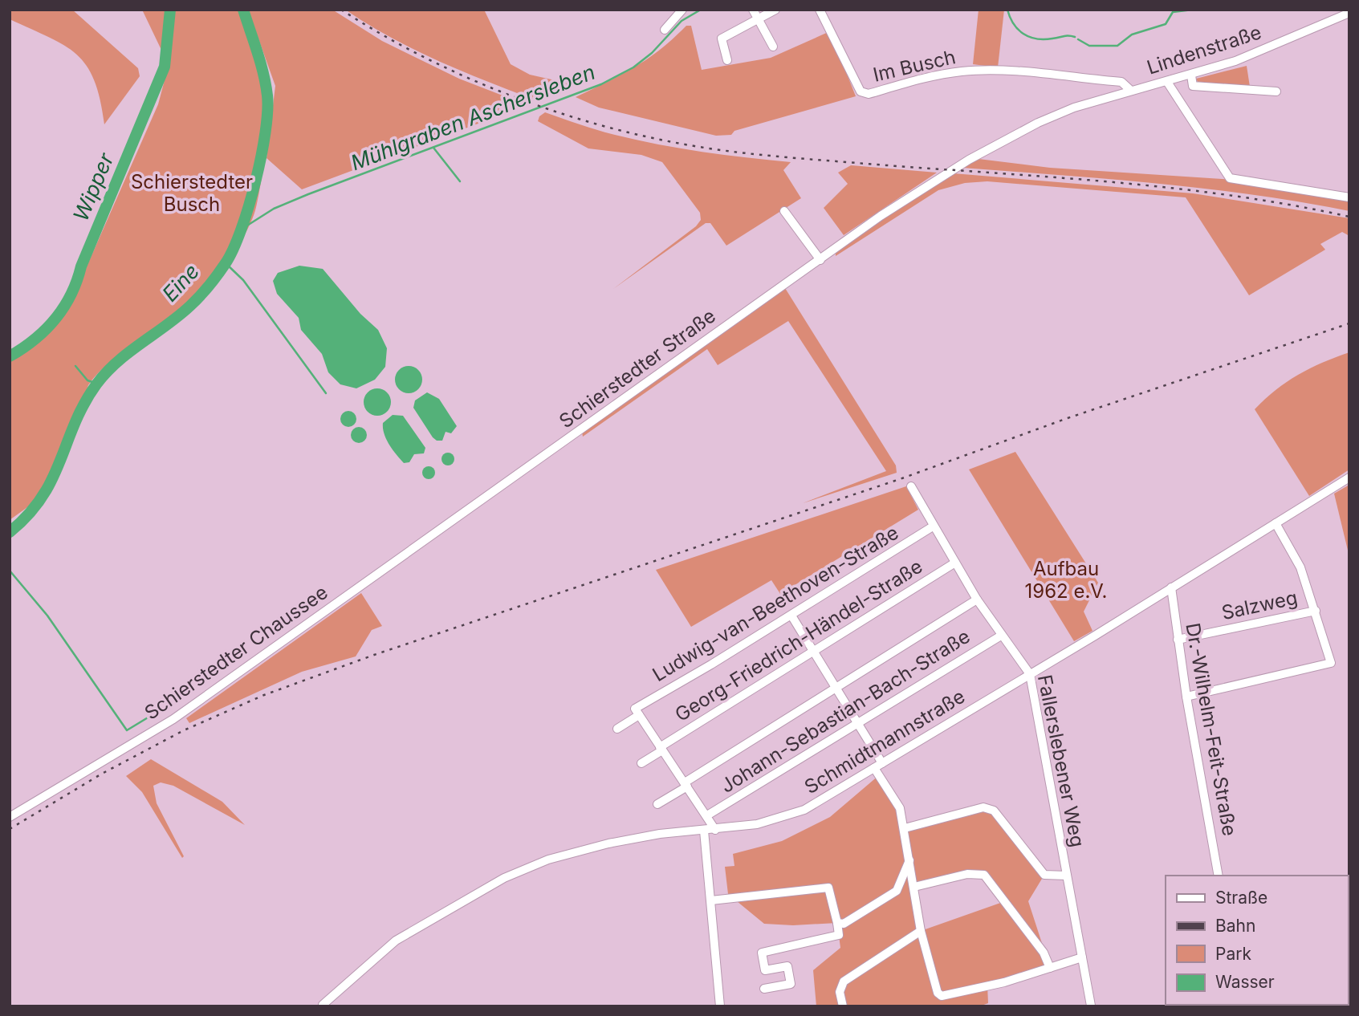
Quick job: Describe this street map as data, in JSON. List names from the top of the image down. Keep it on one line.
{"streets":{"street":["Lindenstraße","Im Busch","Schierstedter Straße","Ludwig-van-Beethoven-Straße","Salzweg","Georg-Friedrich-Händel-Straße","Schierstedter Chaussee","Johann-Sebastian-Bach-Straße","Dr.-Wilhelm-Feit-Straße","Schmidtmannstraße","Fallerslebener Weg"]},"crossings":[["Lindenstraße","Im Busch"],["Lindenstraße","Schierstedter Straße"],["Im Busch","Schierstedter Straße"],["Schierstedter Straße","Schierstedter Chaussee"],["Ludwig-van-Beethoven-Straße","Fallerslebener Weg"],["Salzweg","Dr.-Wilhelm-Feit-Straße"],["Georg-Friedrich-Händel-Straße","Fallerslebener Weg"],["Johann-Sebastian-Bach-Straße","Fallerslebener Weg"],["Dr.-Wilhelm-Feit-Straße","Schmidtmannstraße"],["Schmidtmannstraße","Fallerslebener Weg"]],"water":["Mühlgraben Aschersleben","Wipper","Eine"],"parks":["Schierstedter Busch","Aufbau 1962 e.V."],"legend":["Straße","Bahn","Park","Wasser"]}
